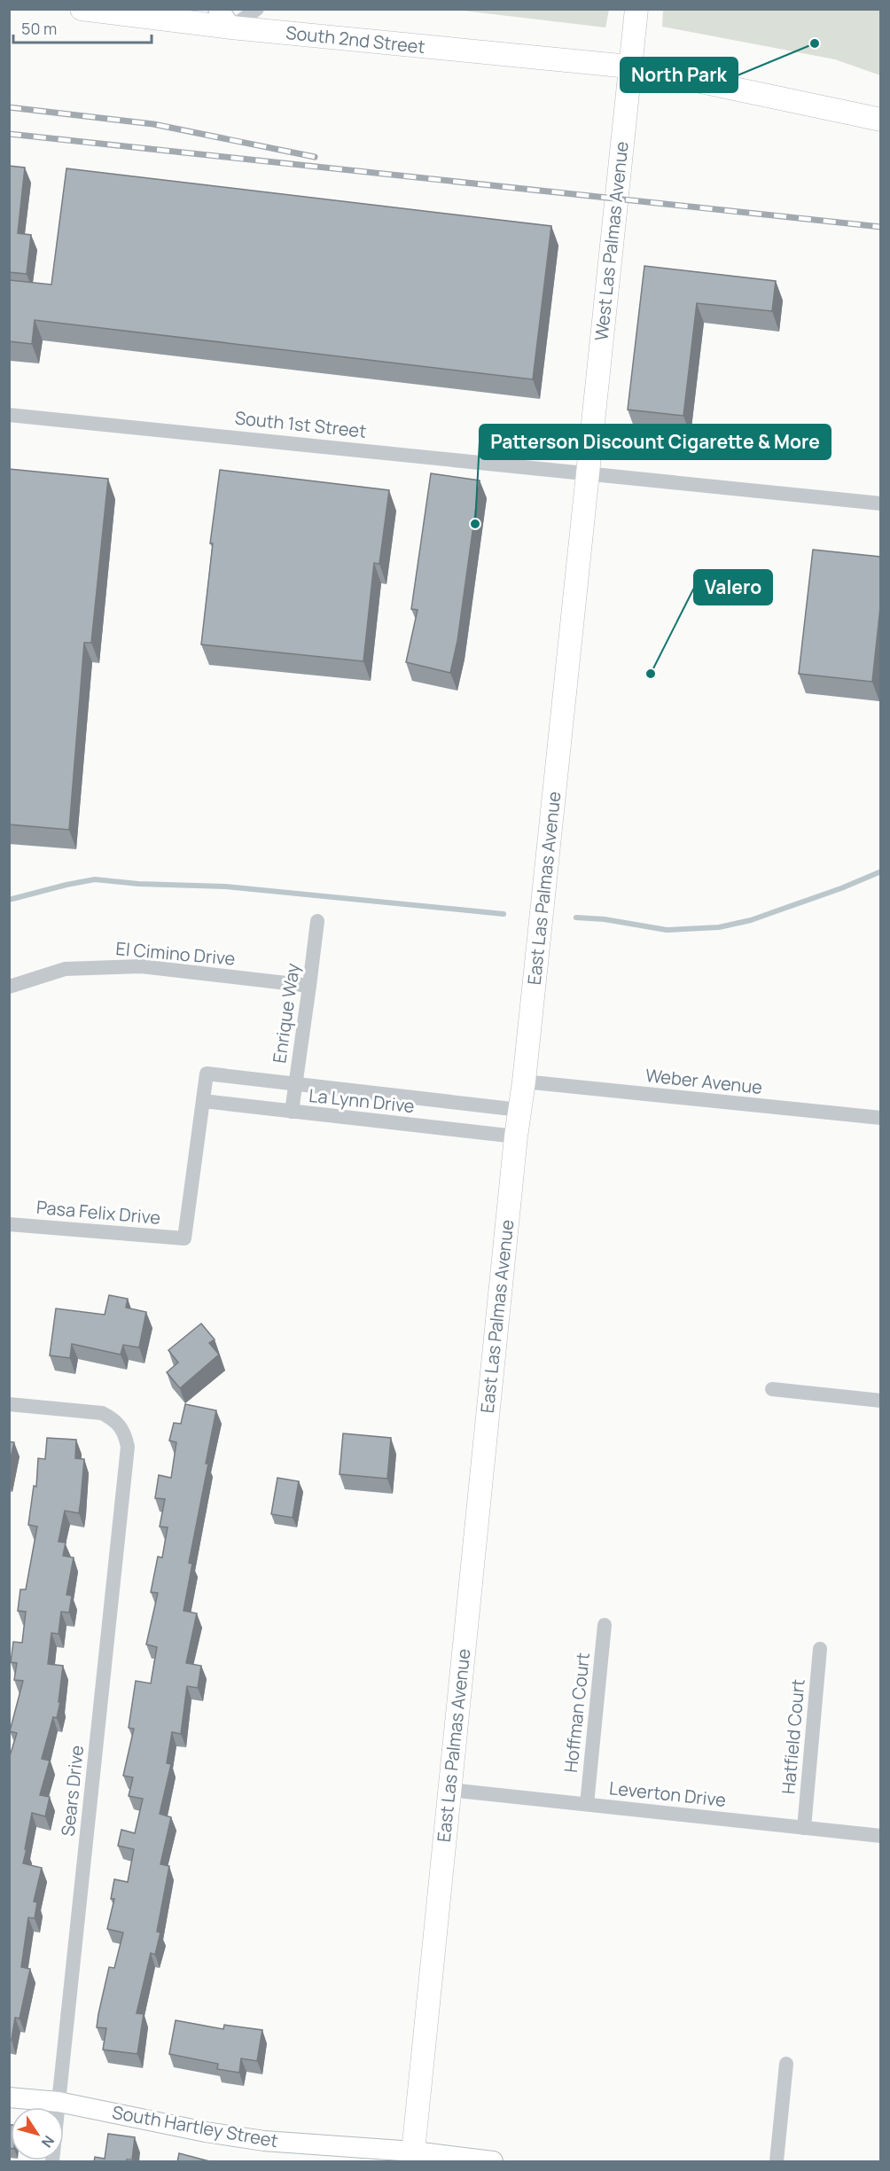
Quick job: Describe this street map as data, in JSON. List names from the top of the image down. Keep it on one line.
{"streets":{"main road":["South 2nd Street","West Las Palmas Avenue","East Las Palmas Avenue"],"street":["South 1st Street","El Cimino Drive","Enrique Way","Weber Avenue","La Lynn Drive","Pasa Felix Drive","Hoffman Court","Hatfield Court","Sears Drive","Leverton Drive","South Hartley Street"]},"crossings":[["South 2nd Street","West Las Palmas Avenue"],["West Las Palmas Avenue","South 1st Street"],["West Las Palmas Avenue","East Las Palmas Avenue"],["South 1st Street","East Las Palmas Avenue"],["East Las Palmas Avenue","Weber Avenue"],["East Las Palmas Avenue","La Lynn Drive"],["East Las Palmas Avenue","Leverton Drive"],["East Las Palmas Avenue","South Hartley Street"],["El Cimino Drive","Enrique Way"],["Enrique Way","La Lynn Drive"],["La Lynn Drive","Pasa Felix Drive"],["Hoffman Court","Leverton Drive"],["Hatfield Court","Leverton Drive"],["Sears Drive","South Hartley Street"]],"places":["North Park","Patterson Discount Cigarette & More","Valero"],"scale_bar":"50 m","north":"bottom right"}
